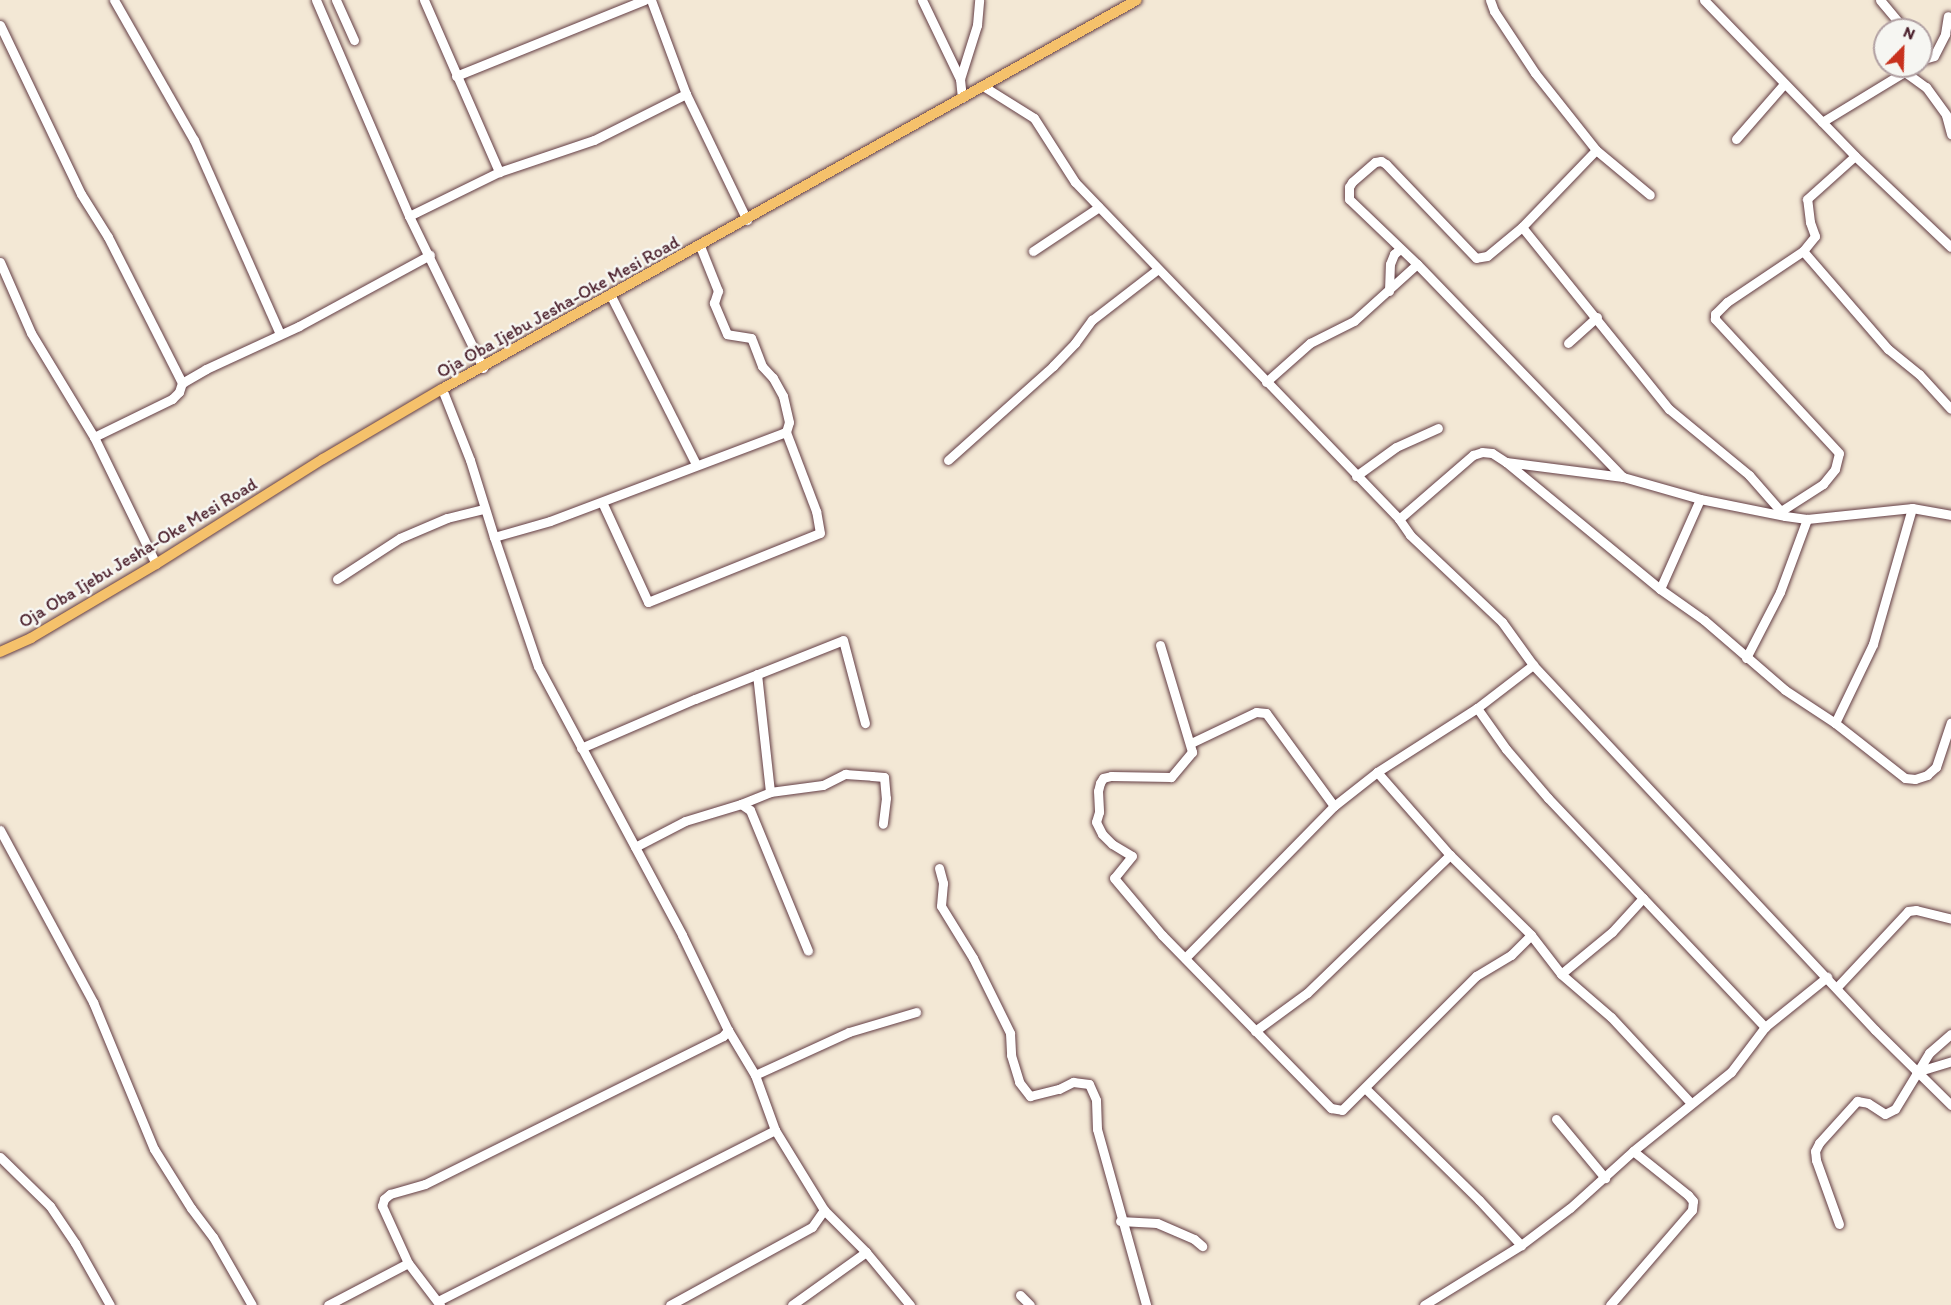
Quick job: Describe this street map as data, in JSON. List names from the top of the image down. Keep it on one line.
{"streets":{"main road":["Oja Oba Ijebu Jesha-Oke Mesi Road"]},"north":"top right"}
